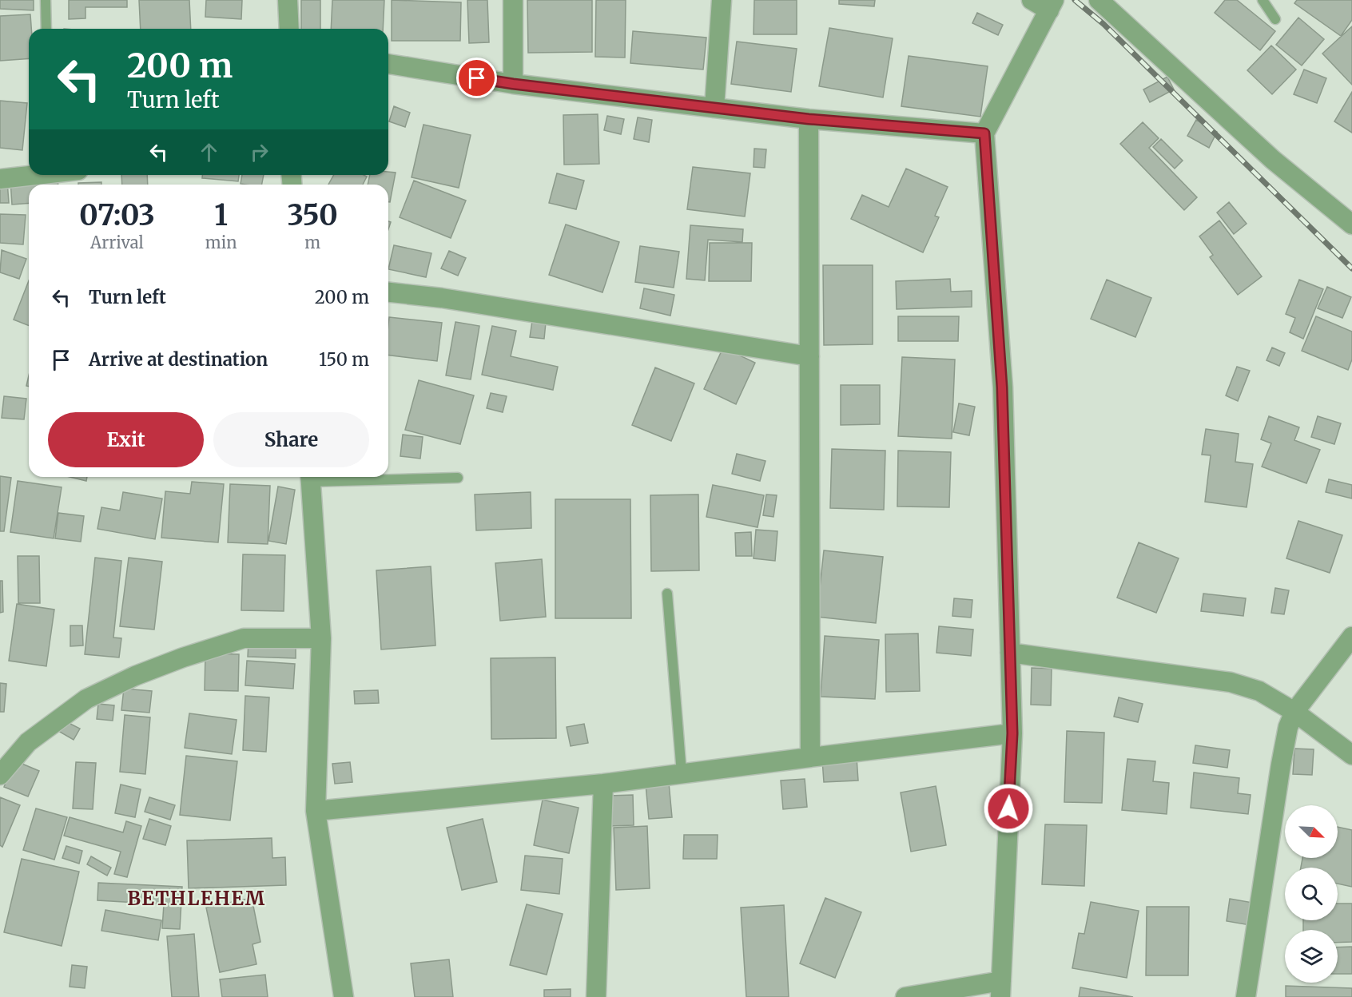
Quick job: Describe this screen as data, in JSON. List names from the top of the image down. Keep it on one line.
{"districts":["BETHLEHEM"],"north":"bottom right","page":{"turn":["200 m","Turn left"],"eta":["07:03","Arrival","1","min","350","m"],"list":[{"name":"Turn left","value":"200 m"},{"name":"Arrive at destination","value":"150 m"}],"buttons":["Exit","Share"]}}
